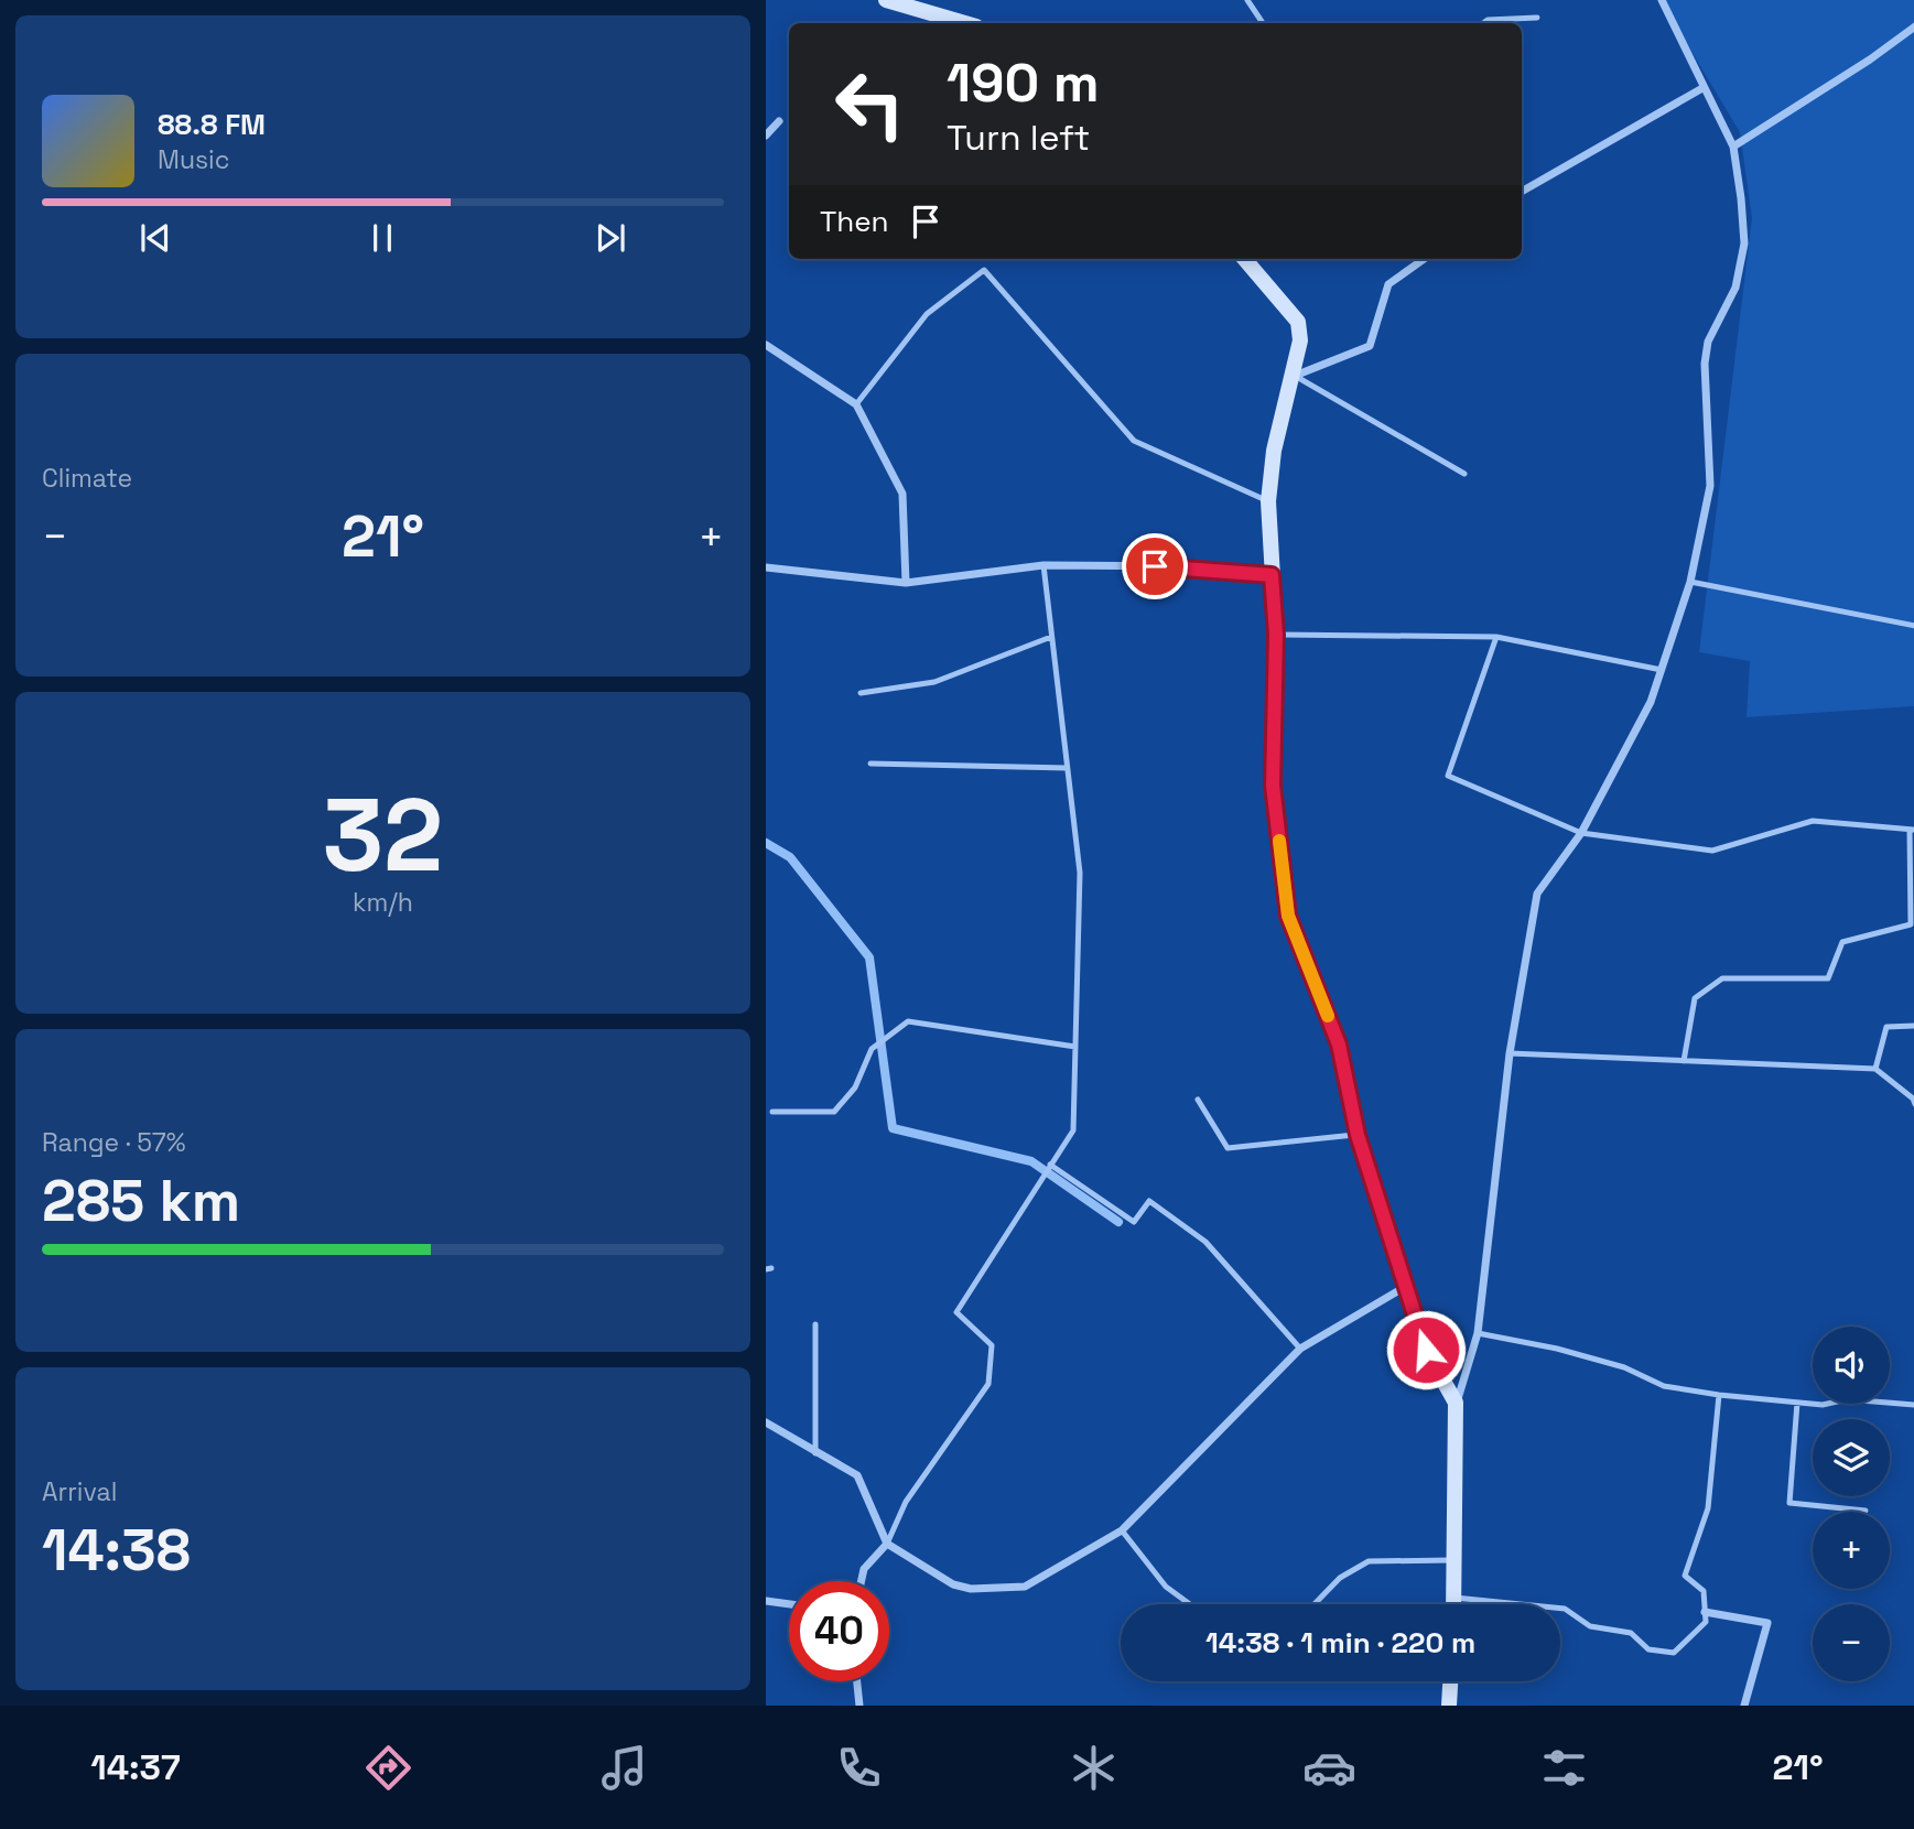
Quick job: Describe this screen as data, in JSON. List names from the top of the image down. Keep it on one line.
{"page":{"turn":["190 m","Turn left"],"song":["88.8 FM","Music"],"then":"Then","tile":["Climate",["32","km/h"],["Range · 57%","285 km"],["Arrival","14:38"]],"heat":["−","21°","+"],"map_buttons":["+","−"],"limit":"40","trip":"14:38 · 1 min · 220 m","tabs":["14:37","21°"]}}
